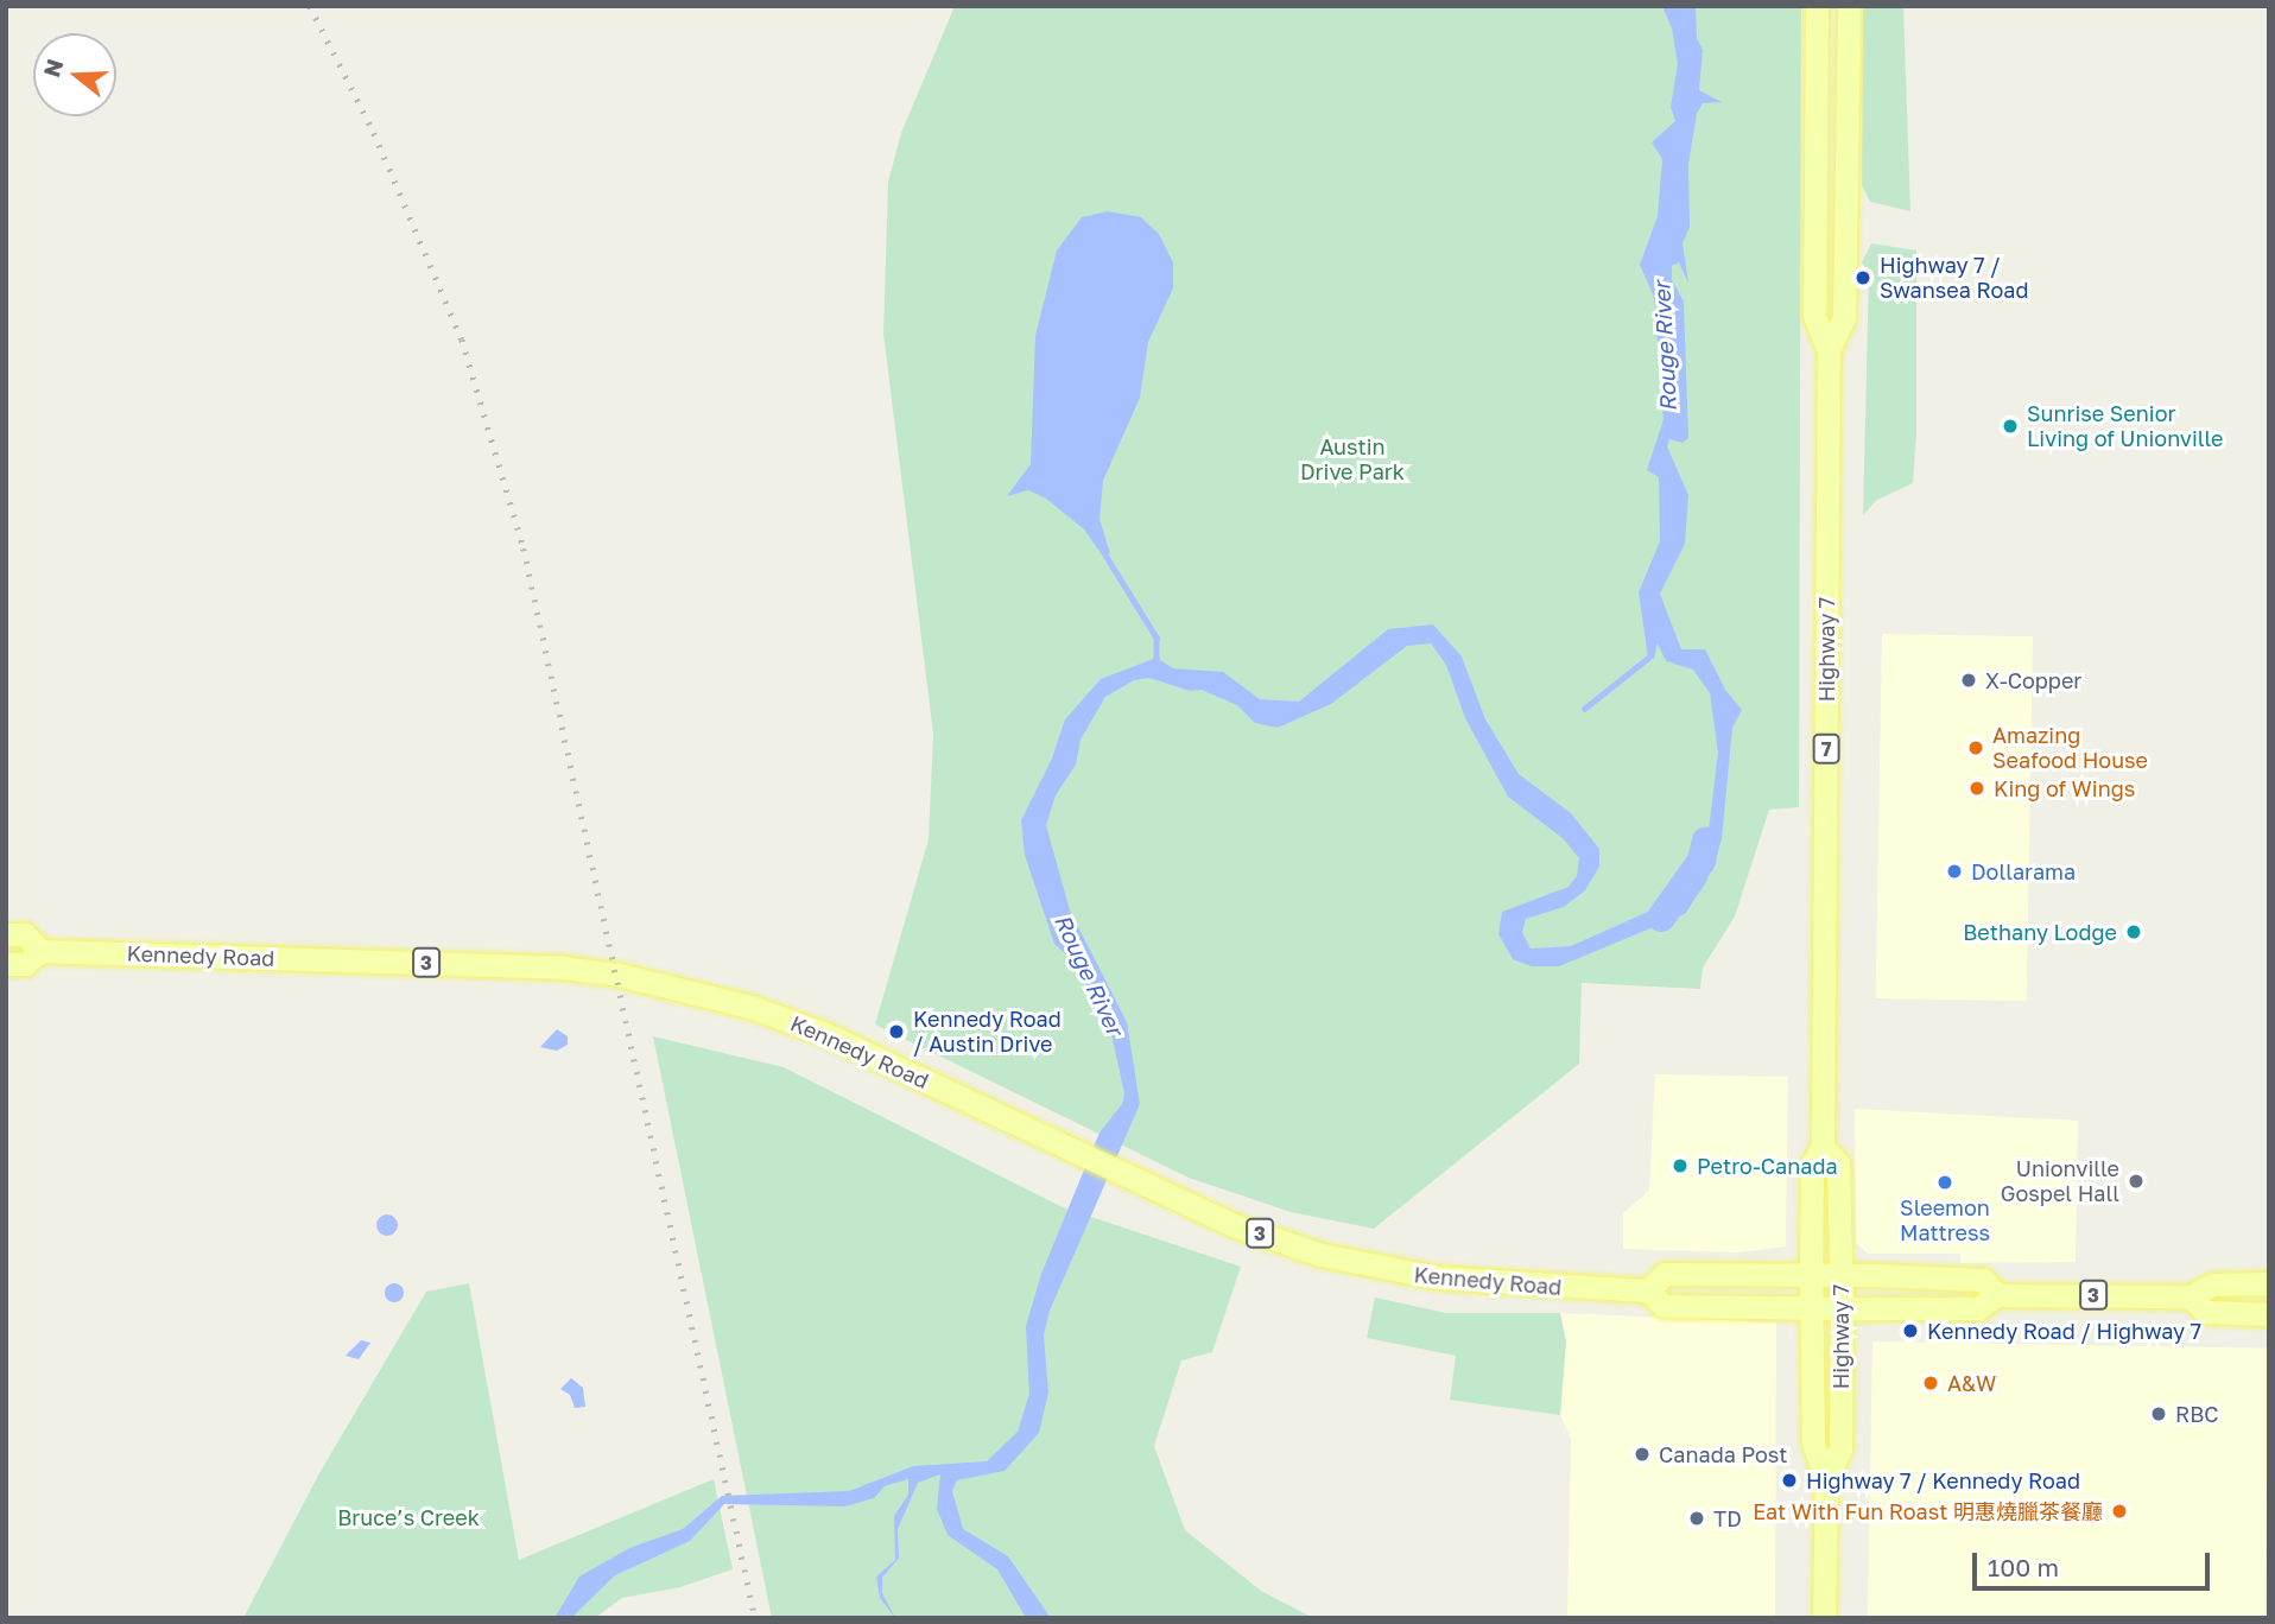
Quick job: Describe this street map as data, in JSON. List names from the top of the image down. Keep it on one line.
{"streets":{"main road":["Highway 7","7","Kennedy Road","3"]},"crossings":[["Highway 7","Kennedy Road"]],"water":["Rouge River"],"parks":["Austin Drive Park","Bruce’s Creek"],"places":["Highway 7 / Swansea Road","Sunrise Senior Living of Unionville","X-Copper","Amazing Seafood House","King of Wings","Dollarama","Bethany Lodge","Kennedy Road / Austin Drive","Petro-Canada","Unionville Gospel Hall","Sleemon Mattress","Kennedy Road / Highway 7","A&W","RBC","Canada Post","Highway 7 / Kennedy Road","Eat With Fun Roast 明惠燒臘茶餐廳","TD"],"scale_bar":"100 m","north":"left"}
